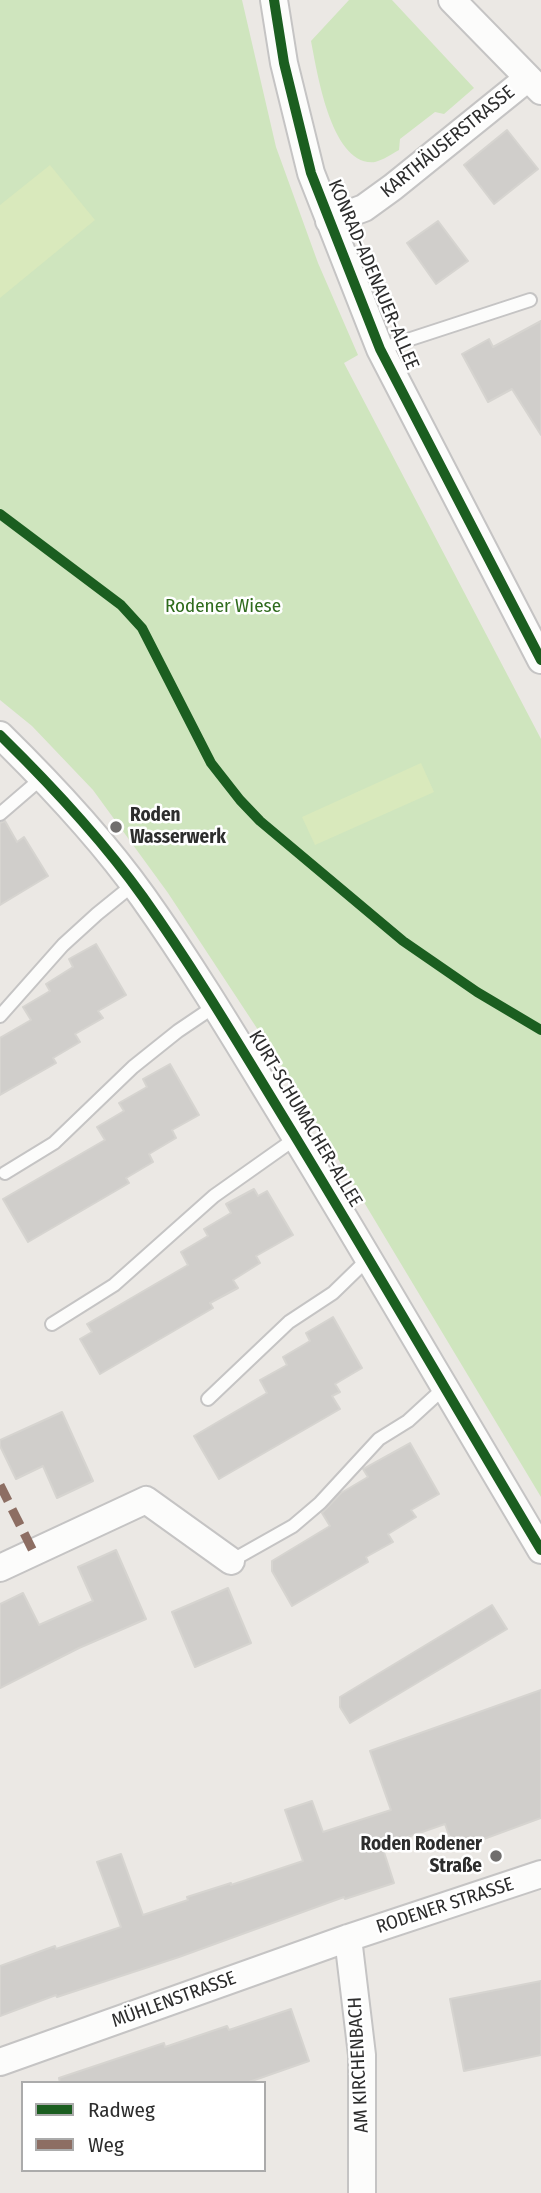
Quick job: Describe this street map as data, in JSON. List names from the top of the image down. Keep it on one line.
{"streets":{"street":["KARTHÄUSERSTRASSE","KONRAD-ADENAUER-ALLEE","KURT-SCHUMACHER-ALLEE","RODENER STRASSE","MÜHLENSTRASSE","AM KIRCHENBACH"]},"crossings":[["KARTHÄUSERSTRASSE","KONRAD-ADENAUER-ALLEE"],["RODENER STRASSE","MÜHLENSTRASSE"],["RODENER STRASSE","AM KIRCHENBACH"],["MÜHLENSTRASSE","AM KIRCHENBACH"]],"parks":["Rodener Wiese"],"places":["Roden Wasserwerk","Roden Rodener Straße"],"legend":["Radweg","Weg"]}
